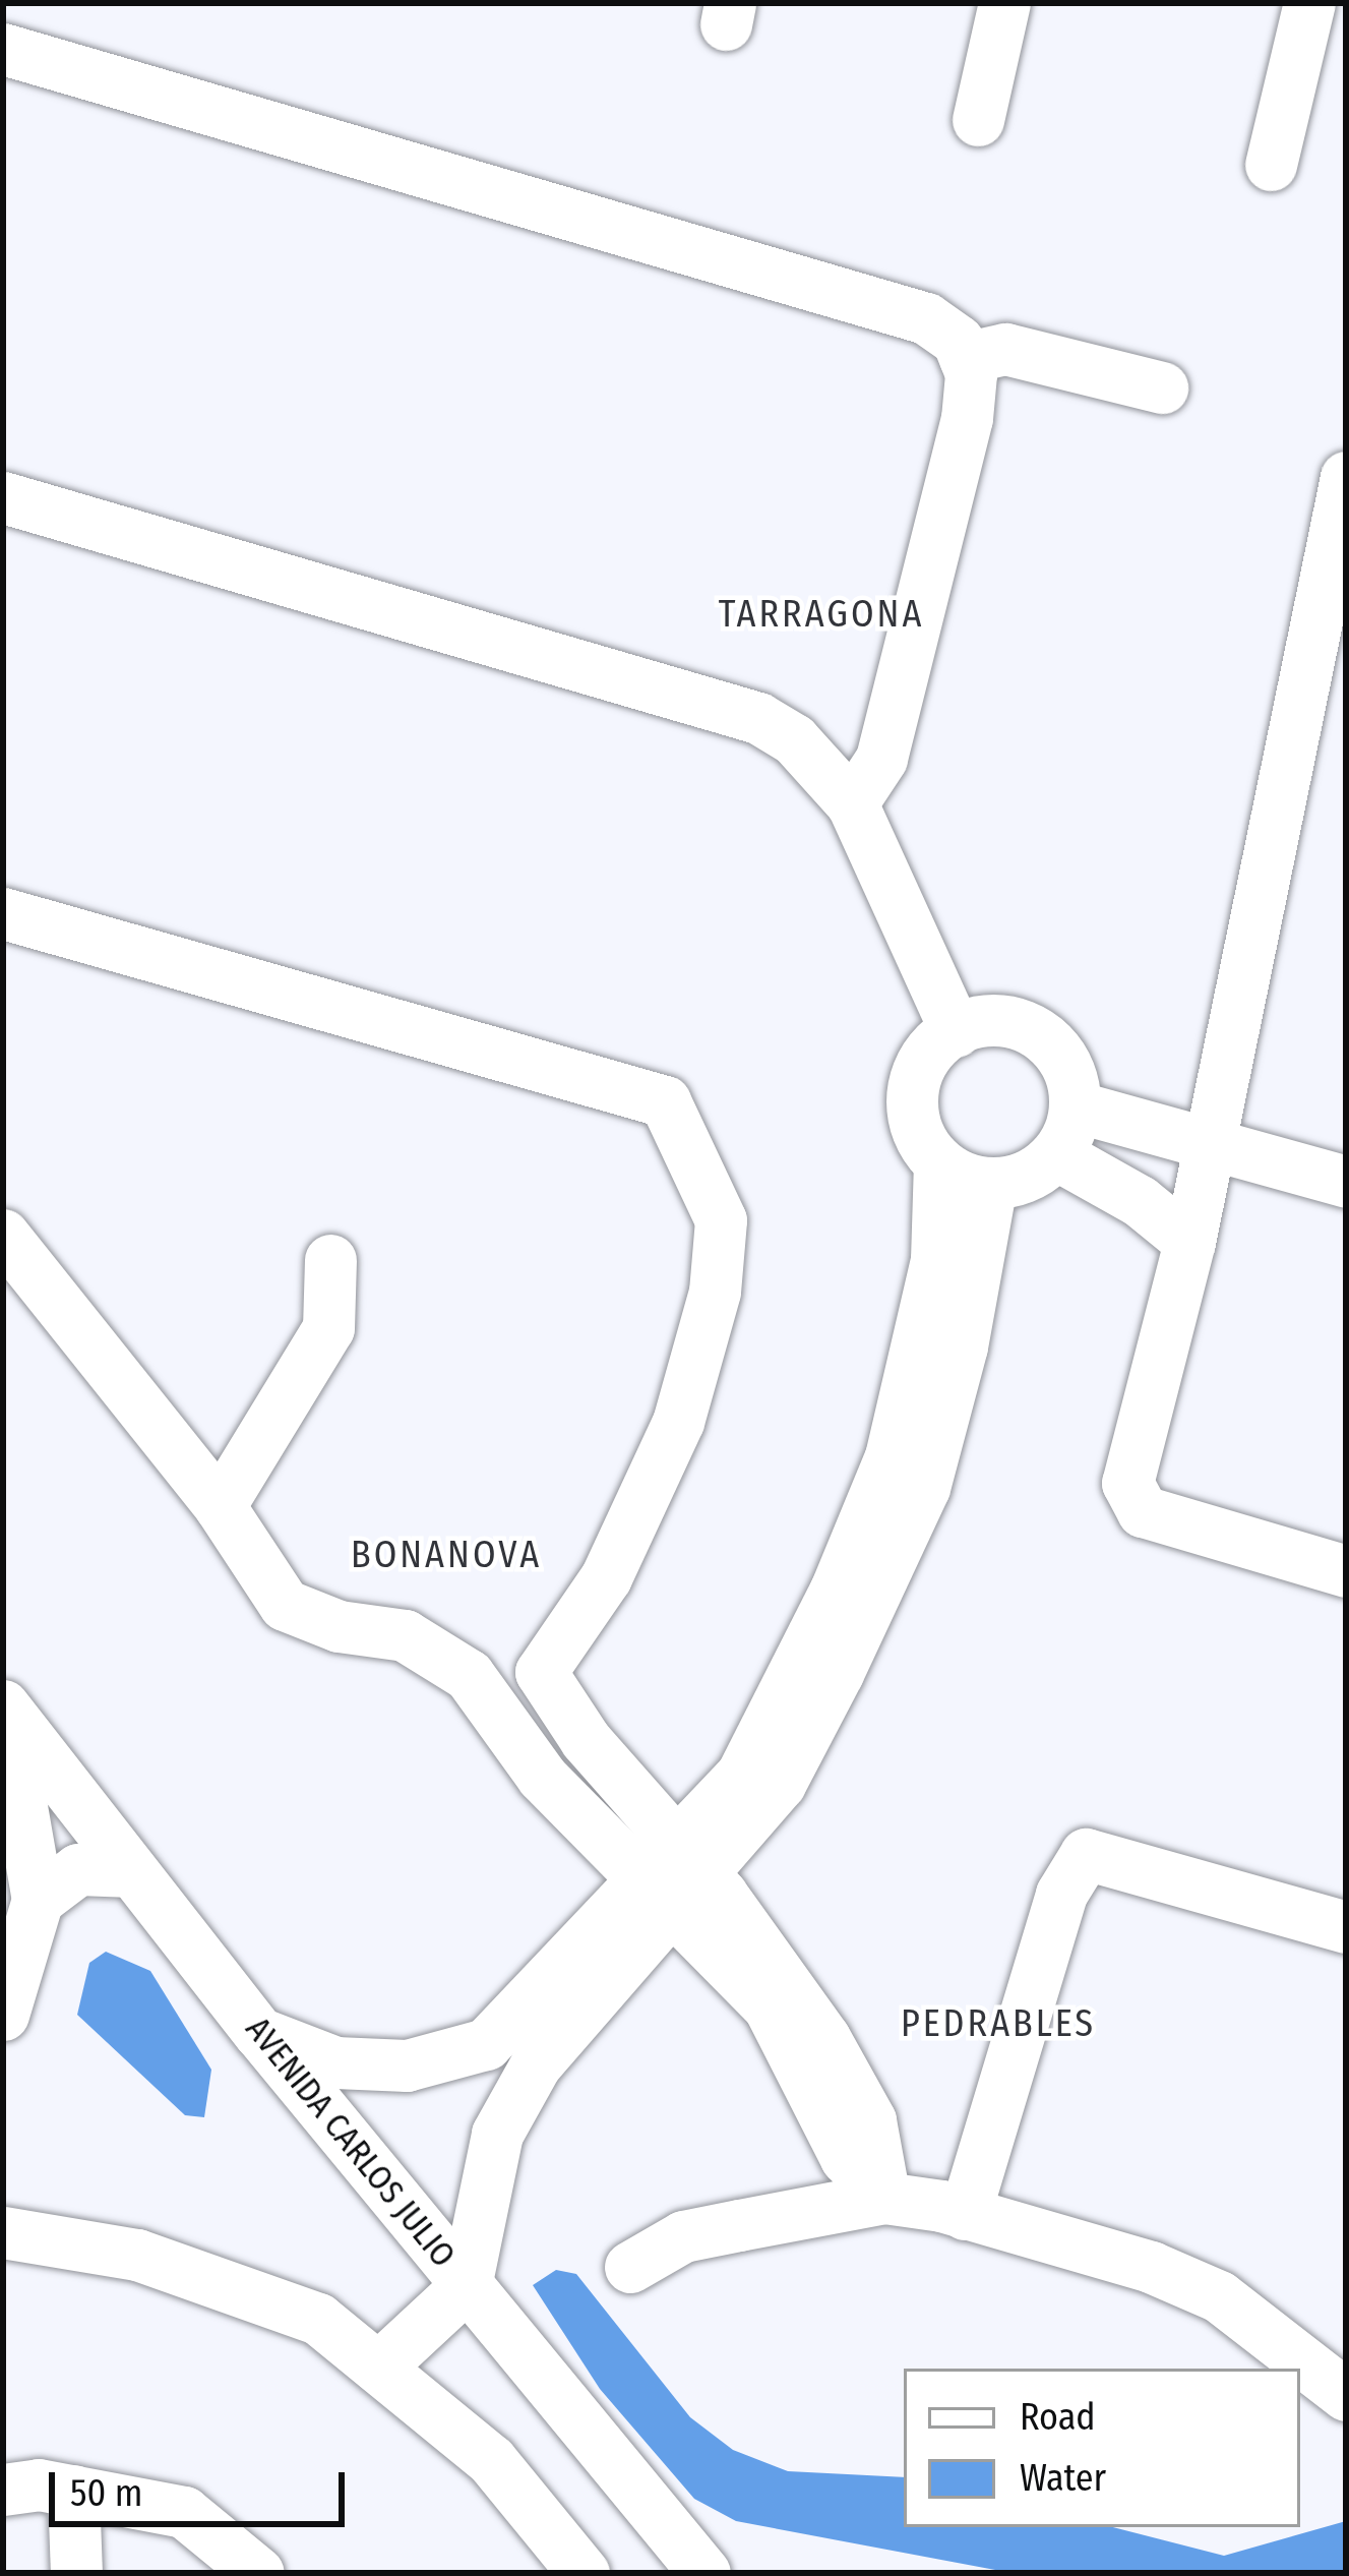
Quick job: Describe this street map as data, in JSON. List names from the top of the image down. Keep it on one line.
{"streets":{"street":["AVENIDA CARLOS JULIO"]},"districts":["TARRAGONA","BONANOVA","PEDRABLES"],"legend":["Road","Water"],"scale_bar":"50 m"}
